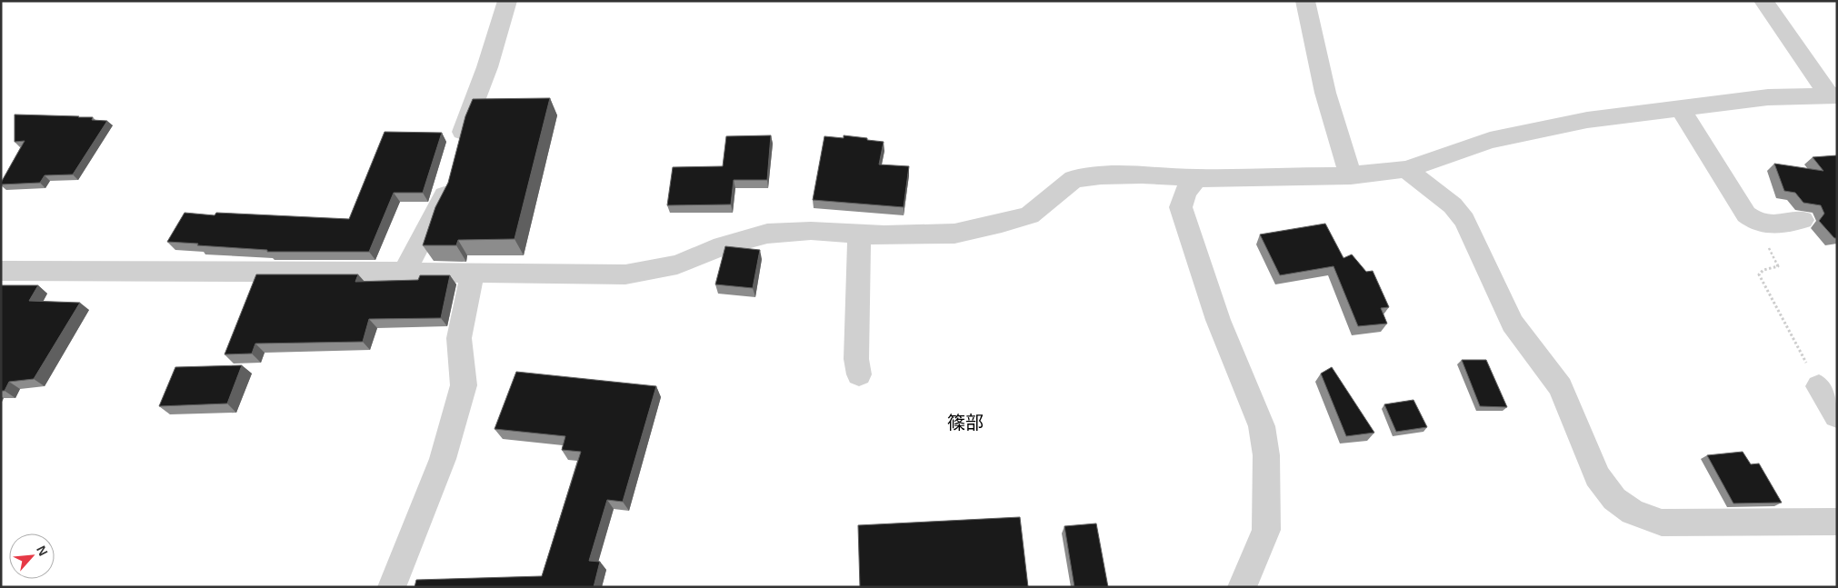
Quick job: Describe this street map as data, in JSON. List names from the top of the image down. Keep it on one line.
{"districts":["篠部"],"north":"top right"}
